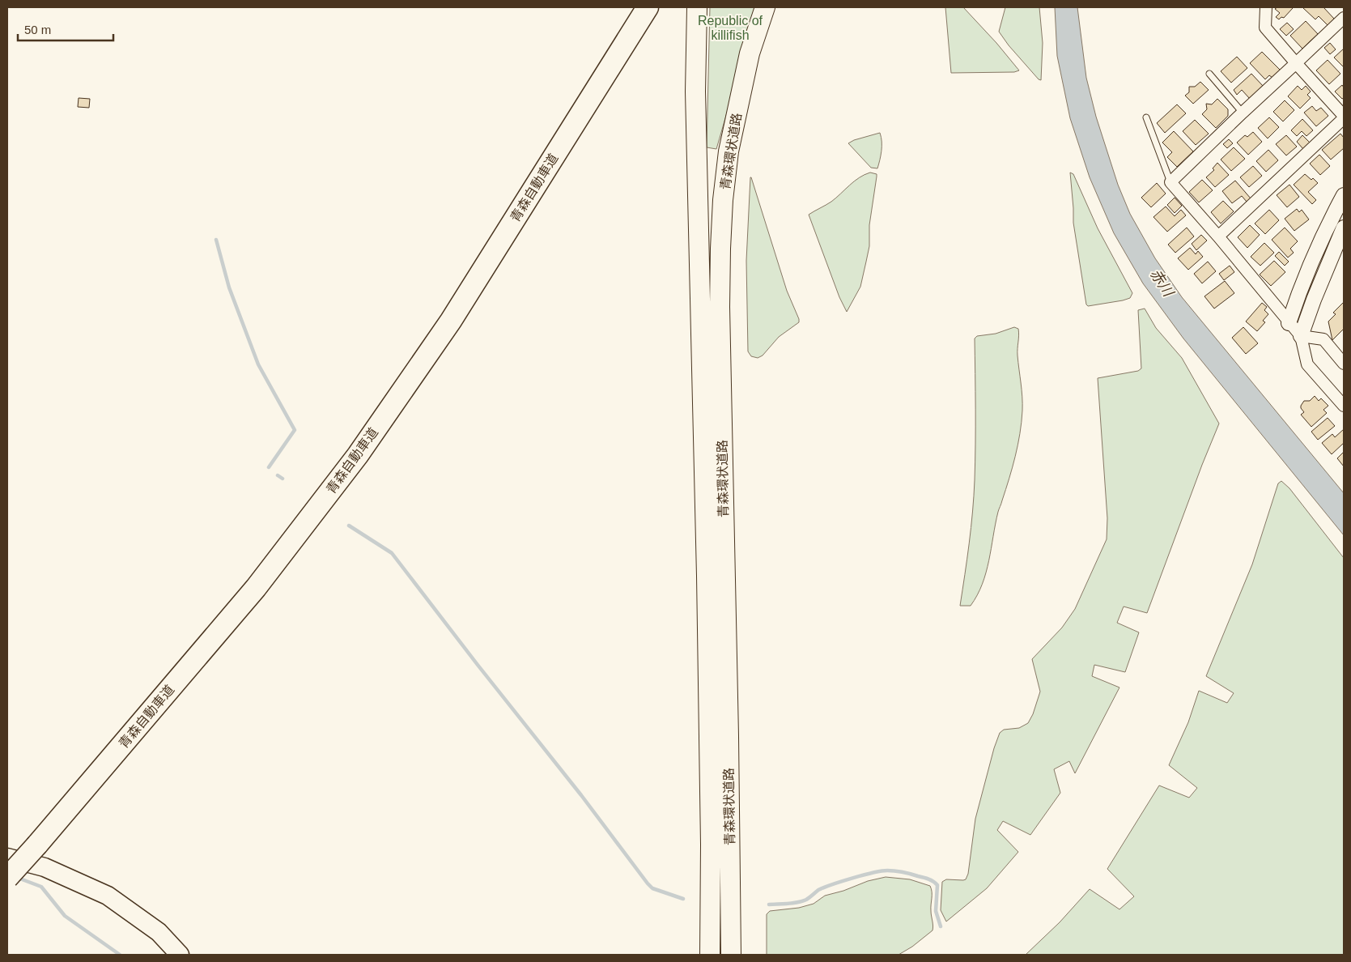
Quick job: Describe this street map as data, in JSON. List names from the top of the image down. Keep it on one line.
{"streets":{"highway":["青森環状道路","青森自動車道"]},"water":["赤川"],"parks":["Republic of killifish"],"scale_bar":"50 m"}
